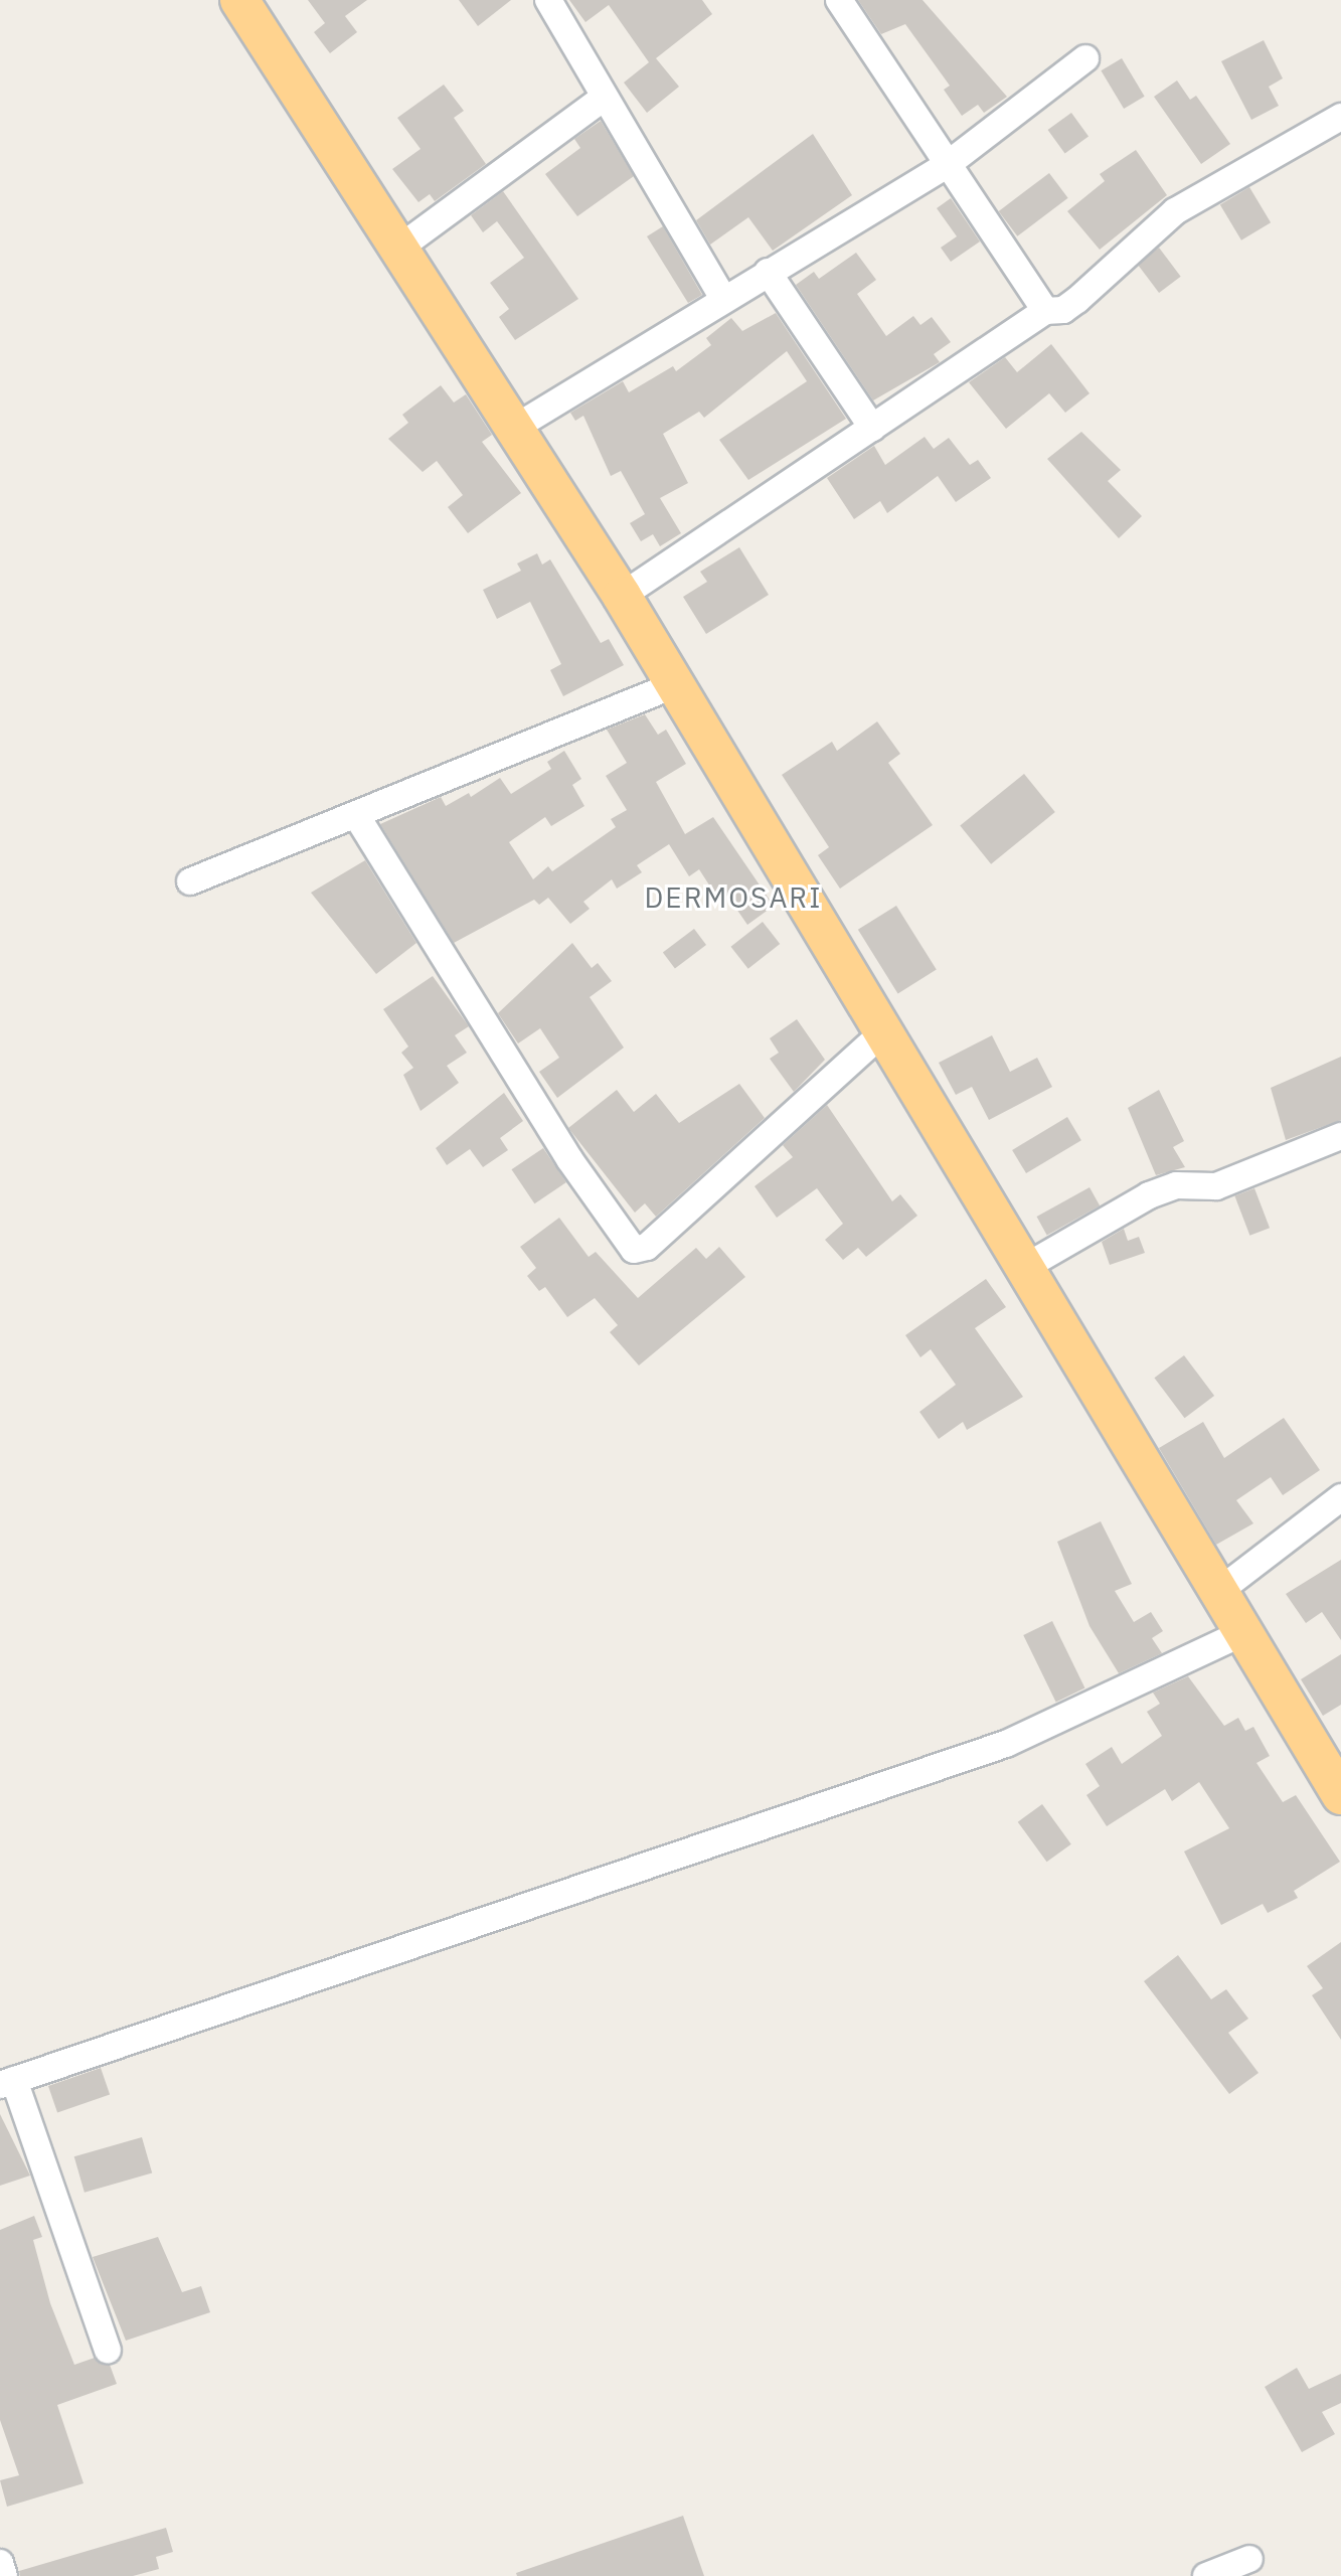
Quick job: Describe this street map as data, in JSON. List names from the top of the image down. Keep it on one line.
{"districts":["DERMOSARI"]}
